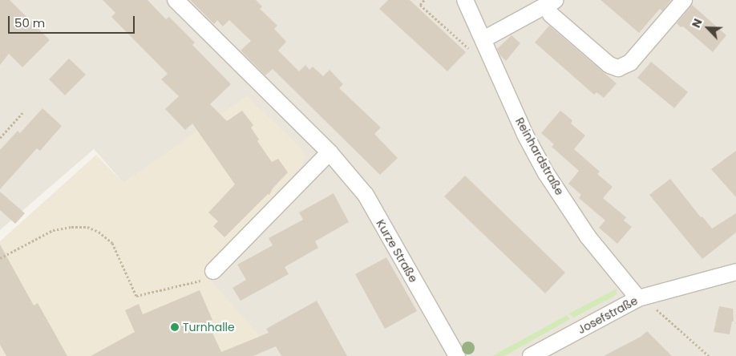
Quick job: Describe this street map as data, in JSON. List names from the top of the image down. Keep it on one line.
{"streets":{"street":["Reinhardstraße","Kurze Straße","Josefstraße"]},"crossings":[["Reinhardstraße","Josefstraße"]],"places":["Turnhalle"],"scale_bar":"50 m","north":"top left"}
